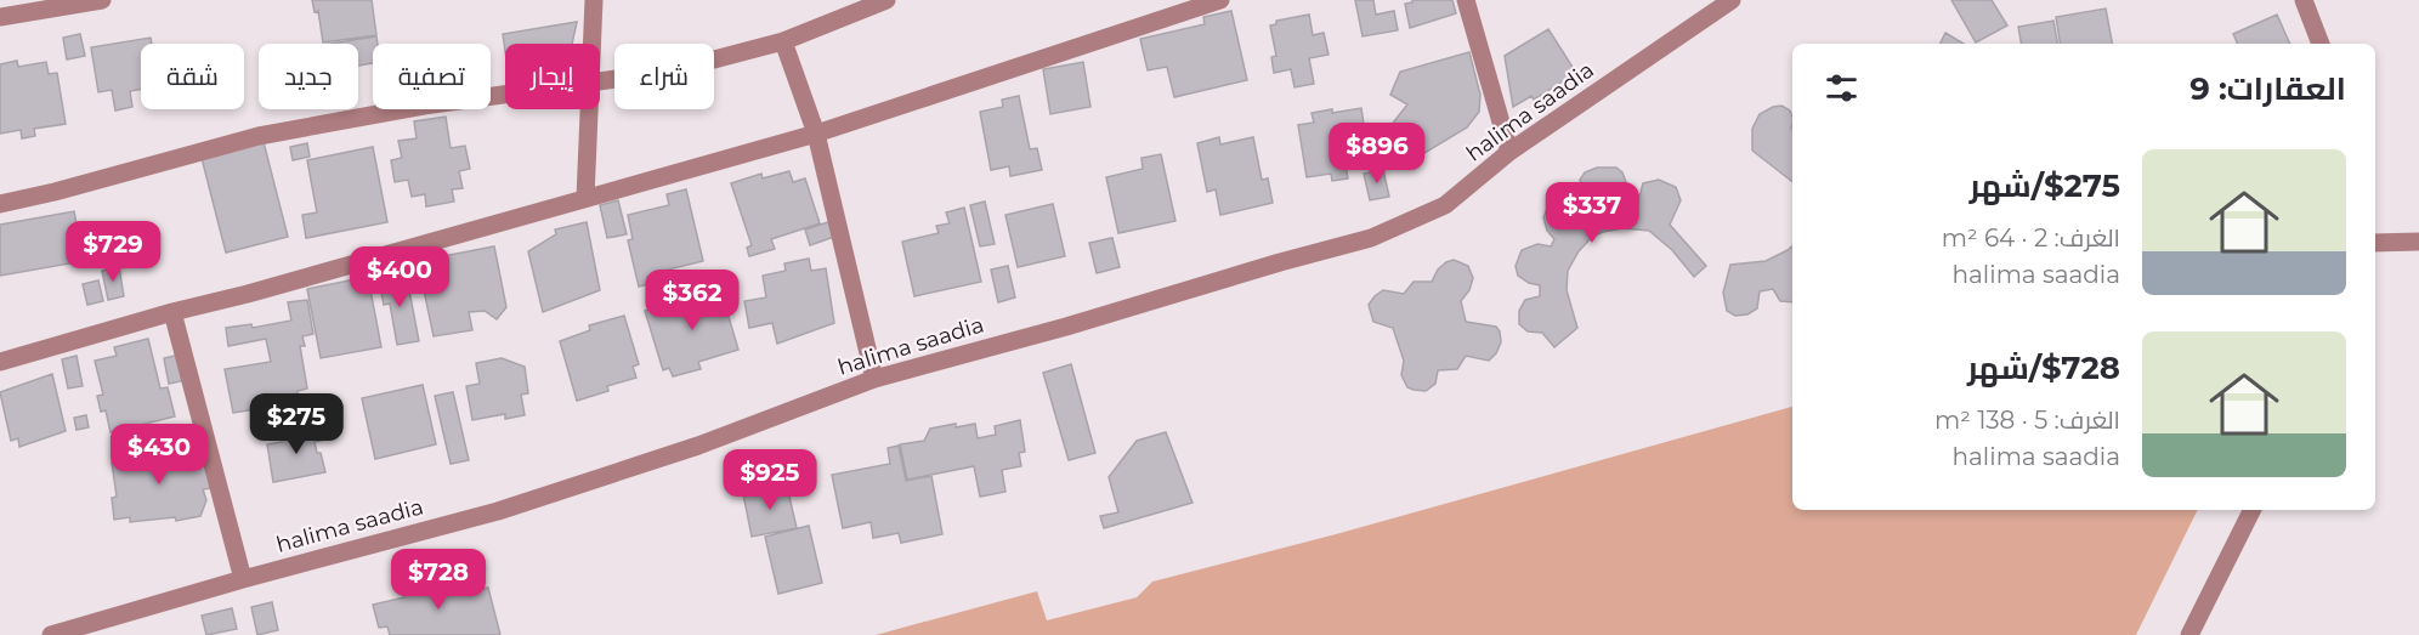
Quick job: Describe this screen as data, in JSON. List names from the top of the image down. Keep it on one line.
{"streets":{"street":["halima saadia"]},"page":{"chip":["شراء","إيجار","تصفية","جديد","شقة"],"heading":"العقارات: 9","price":["$896","$337","$729","$400","$362","$275","$430","$925","$728"],"list":[{"name":"$275/شهر","note":"الغرف: 2 · 64 m² · halima saadia"},{"name":"$728/شهر","note":"الغرف: 5 · 138 m² · halima saadia"}]}}
